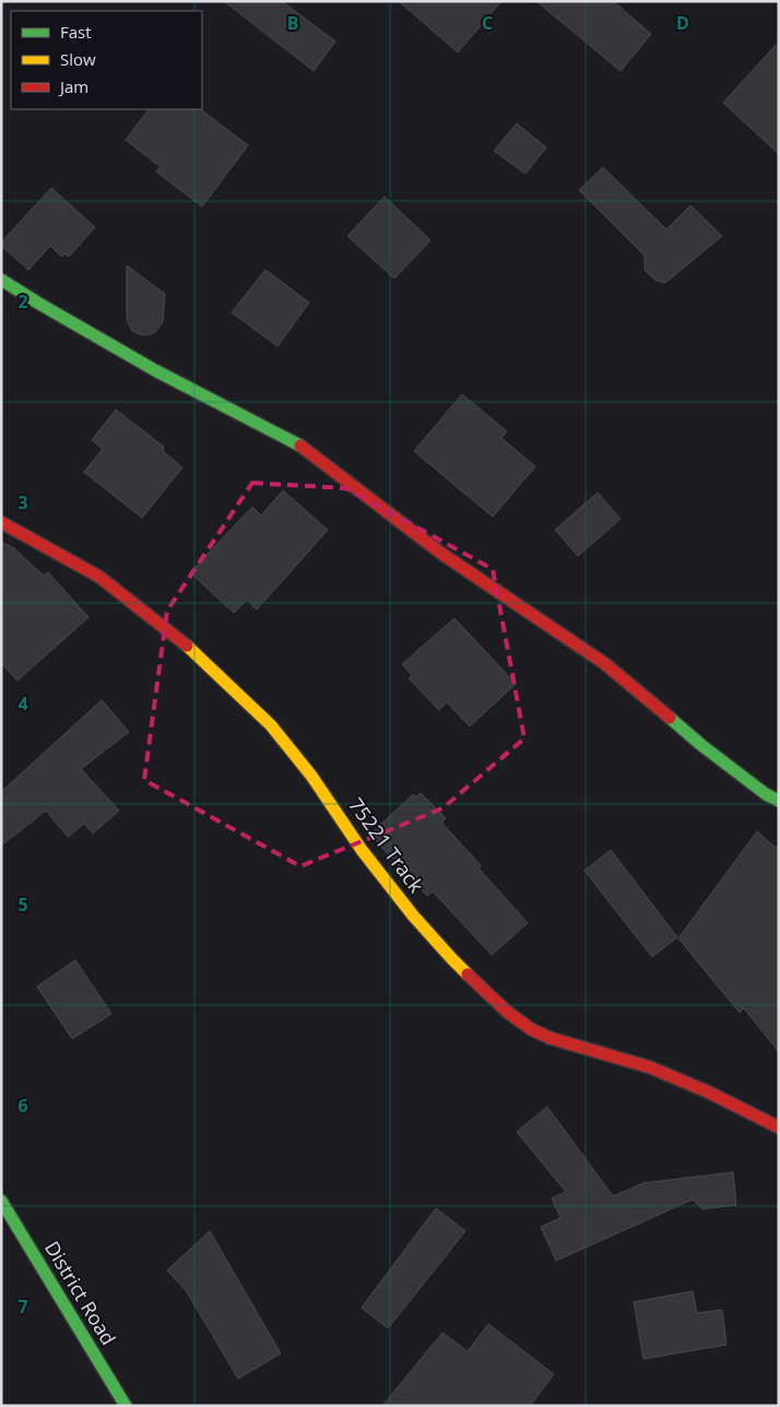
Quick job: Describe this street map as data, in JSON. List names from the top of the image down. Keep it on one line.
{"streets":{"street":["75221 Track","District Road"]},"legend":["Fast","Slow","Jam"],"grid":{"columns":["B","C","D"],"rows":["2","3","4","5","6","7"]}}
